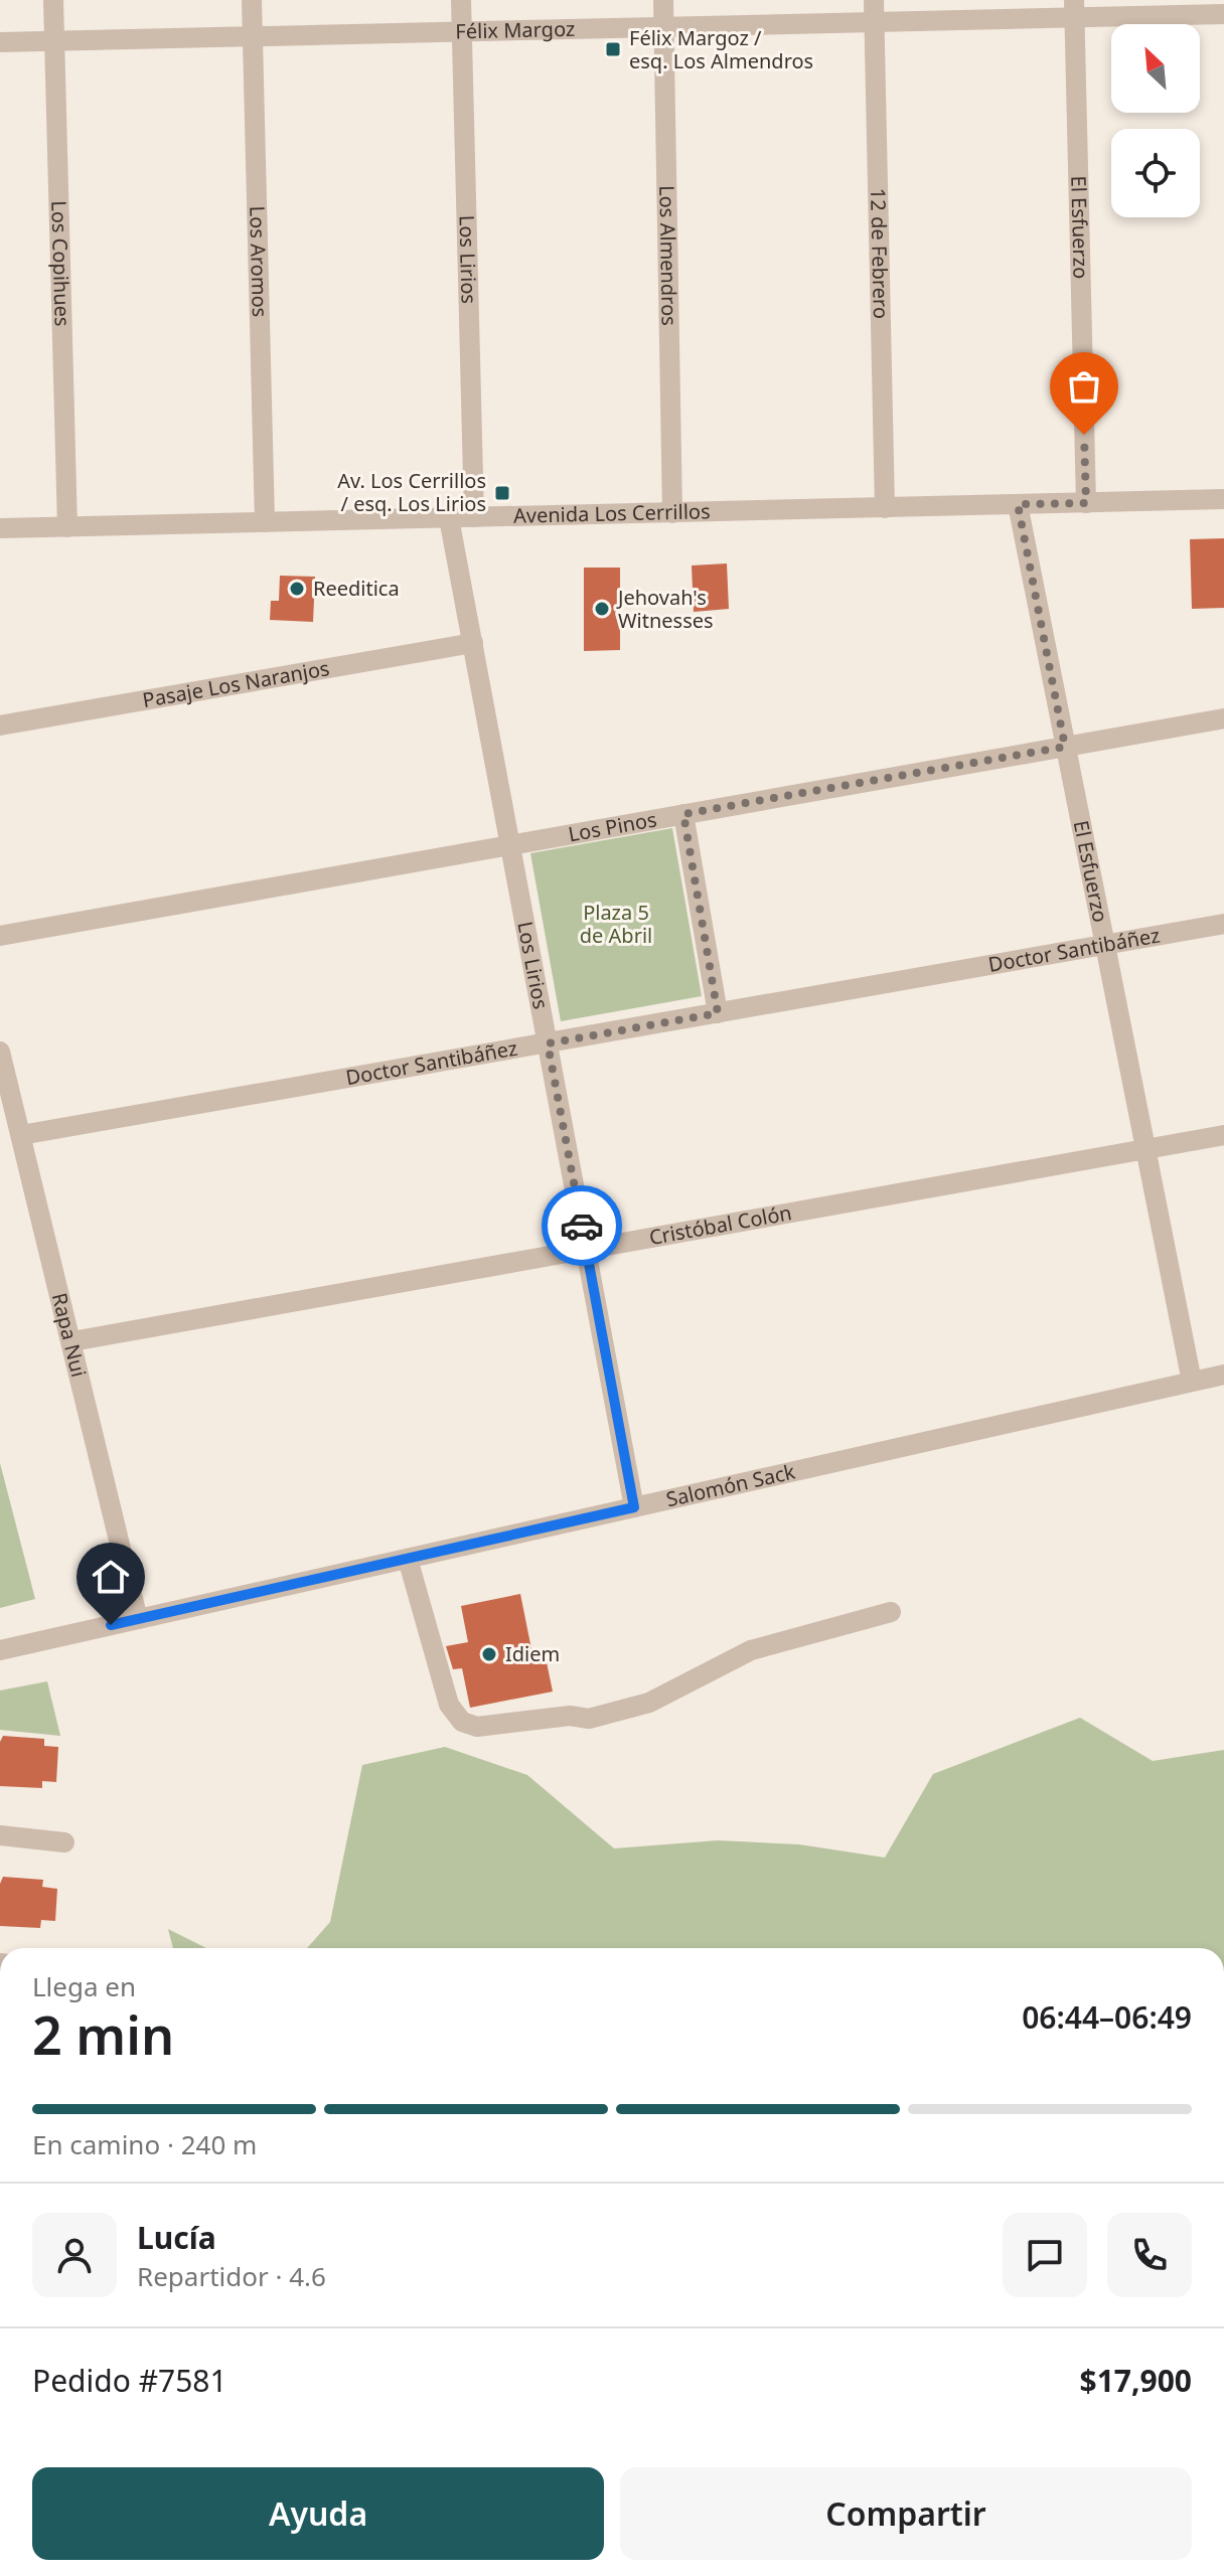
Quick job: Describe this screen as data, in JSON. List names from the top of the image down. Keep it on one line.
{"streets":{"street":["Félix Margoz","El Esfuerzo","12 de Febrero","Los Almendros","Los Lirios","Los Aromos","Los Copihues","Avenida Los Cerrillos","Pasaje Los Naranjos","Los Pinos","Doctor Santibáñez","Cristóbal Colón","Rapa Nui","Salomón Sack"]},"crossings":[["Félix Margoz","El Esfuerzo"],["Félix Margoz","12 de Febrero"],["Félix Margoz","Los Almendros"],["Félix Margoz","Los Lirios"],["Félix Margoz","Los Aromos"],["Félix Margoz","Los Copihues"],["El Esfuerzo","Avenida Los Cerrillos"],["El Esfuerzo","Los Pinos"],["El Esfuerzo","Doctor Santibáñez"],["El Esfuerzo","Cristóbal Colón"],["El Esfuerzo","Salomón Sack"],["12 de Febrero","Avenida Los Cerrillos"],["Los Almendros","Avenida Los Cerrillos"],["Los Lirios","Avenida Los Cerrillos"],["Los Lirios","Pasaje Los Naranjos"],["Los Lirios","Los Pinos"],["Los Lirios","Doctor Santibáñez"],["Los Lirios","Cristóbal Colón"],["Los Lirios","Salomón Sack"],["Los Aromos","Avenida Los Cerrillos"],["Los Copihues","Avenida Los Cerrillos"],["Doctor Santibáñez","Rapa Nui"],["Cristóbal Colón","Rapa Nui"],["Rapa Nui","Salomón Sack"]],"parks":["Plaza 5 de Abril"],"places":{"transit":["Félix Margoz / esq. Los Almendros","Av. Los Cerrillos / esq. Los Lirios"],"other":["Reeditica","Jehovah's Witnesses","Idiem"]},"north":"top left","page":{"heading":["2 min","Llega en","06:44–06:49"],"panel":["Lucía","Repartidor · 4.6","Pedido #7581","$17,900"],"bar":"En camino · 240 m","buttons":["Ayuda","Compartir"]}}
